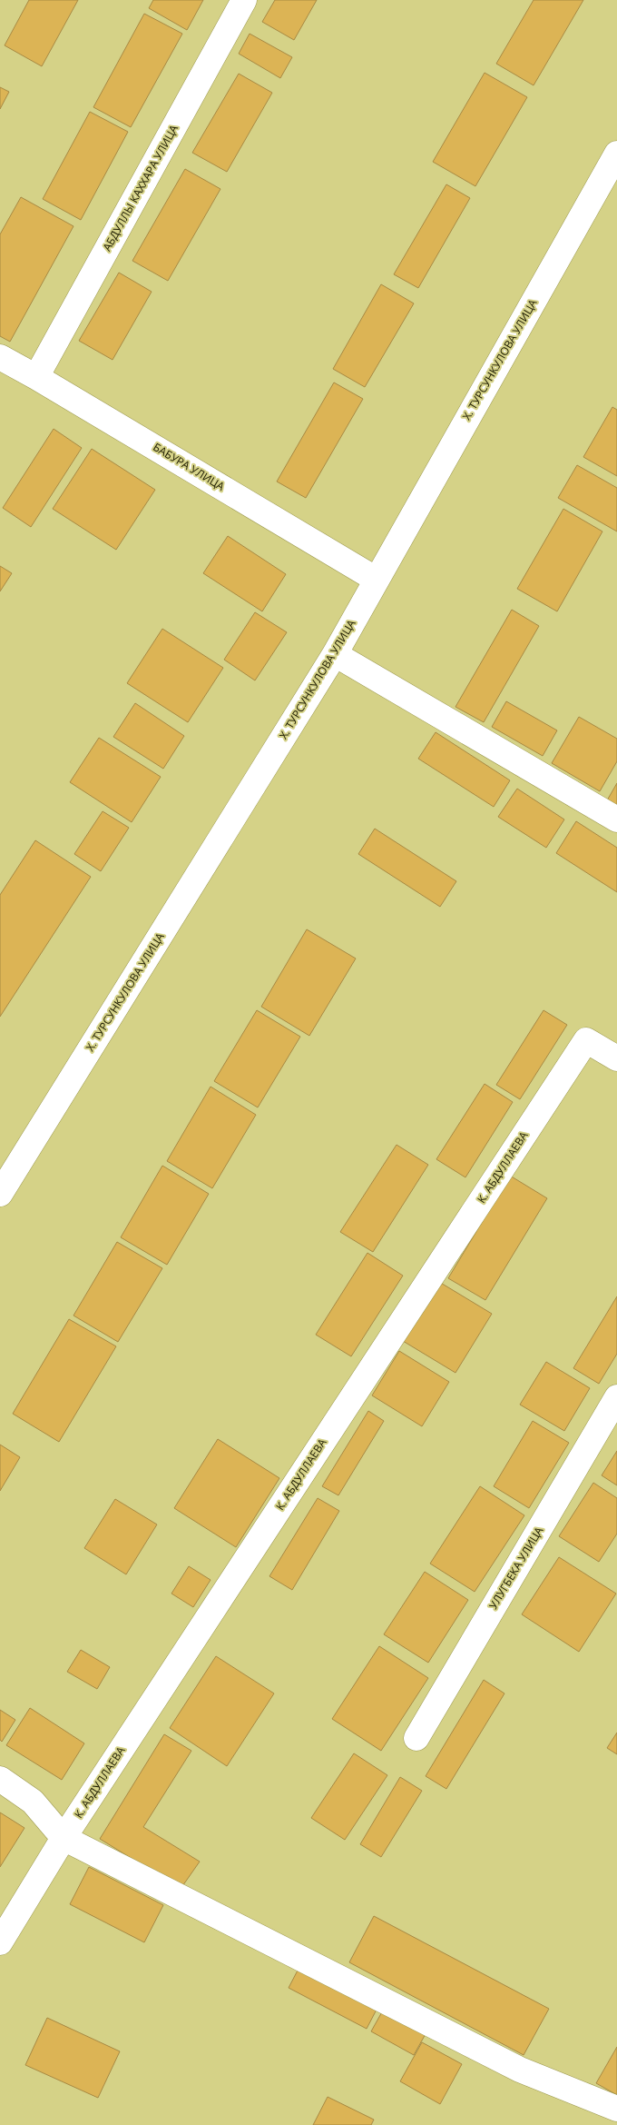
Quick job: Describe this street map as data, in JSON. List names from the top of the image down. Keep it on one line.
{"streets":{"street":["АБДУЛЛЫ КАХХАРА УЛИЦА","Х. ТУРСУНКУЛОВА УЛИЦА","БАБУРА УЛИЦА","К. АБДУЛЛАЕВА","УЛУГБЕКА УЛИЦА"]},"crossings":[["АБДУЛЛЫ КАХХАРА УЛИЦА","БАБУРА УЛИЦА"],["Х. ТУРСУНКУЛОВА УЛИЦА","БАБУРА УЛИЦА"]]}
